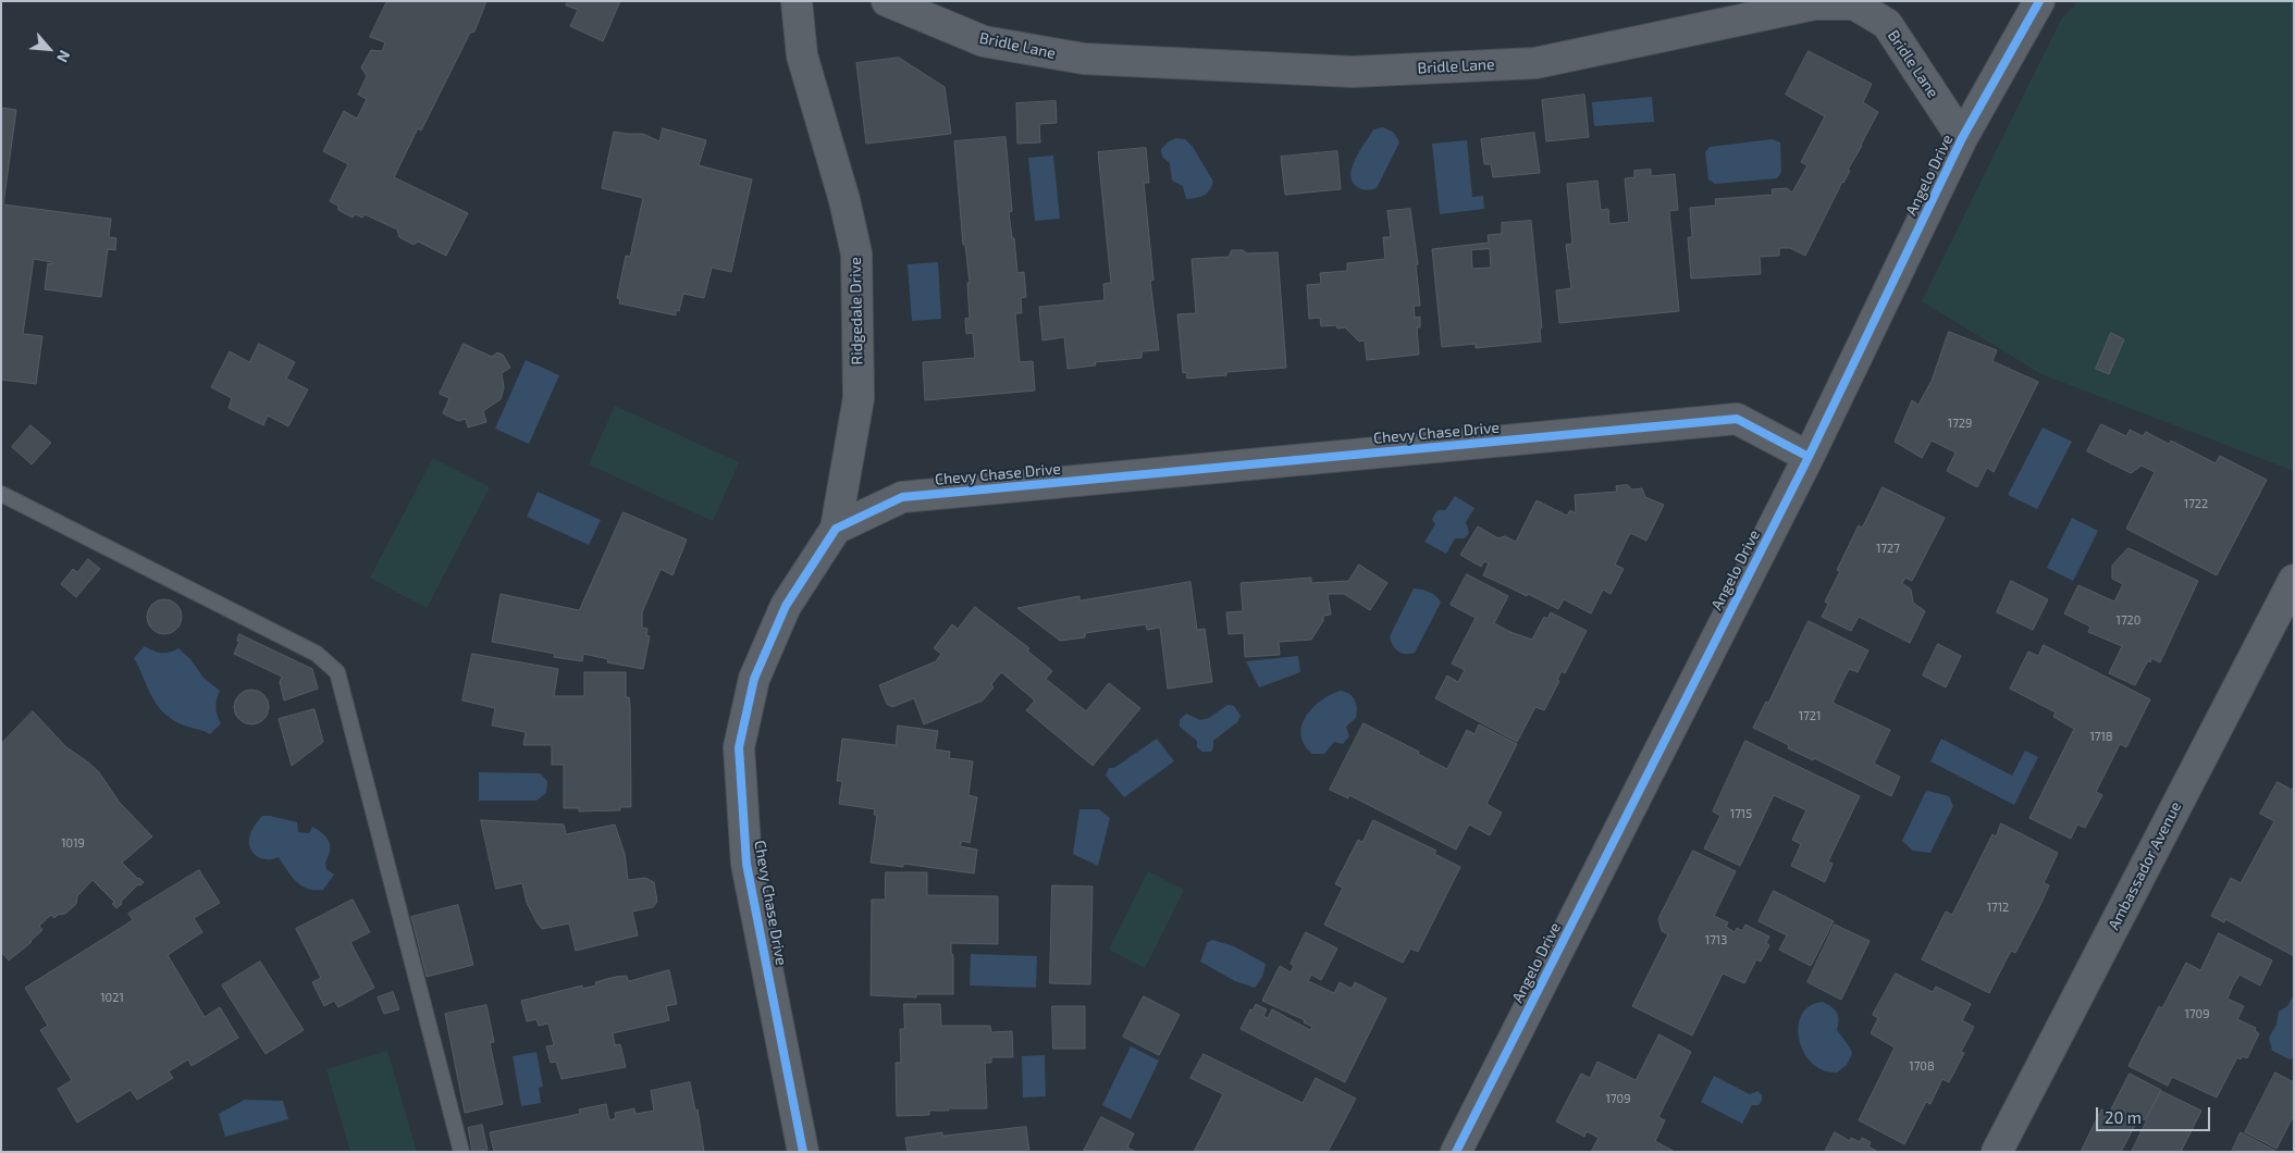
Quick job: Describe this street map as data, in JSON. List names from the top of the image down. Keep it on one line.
{"streets":{"street":["Bridle Lane","Angelo Drive","Ridgedale Drive","Chevy Chase Drive","Ambassador Avenue"]},"crossings":[["Bridle Lane","Angelo Drive"],["Angelo Drive","Chevy Chase Drive"],["Ridgedale Drive","Chevy Chase Drive"]],"house_numbers":["1729","1722","1727","1720","1721","1718","1715","1019","1712","1713","1021","1709","1708","1709"],"scale_bar":"20 m","north":"bottom right"}
